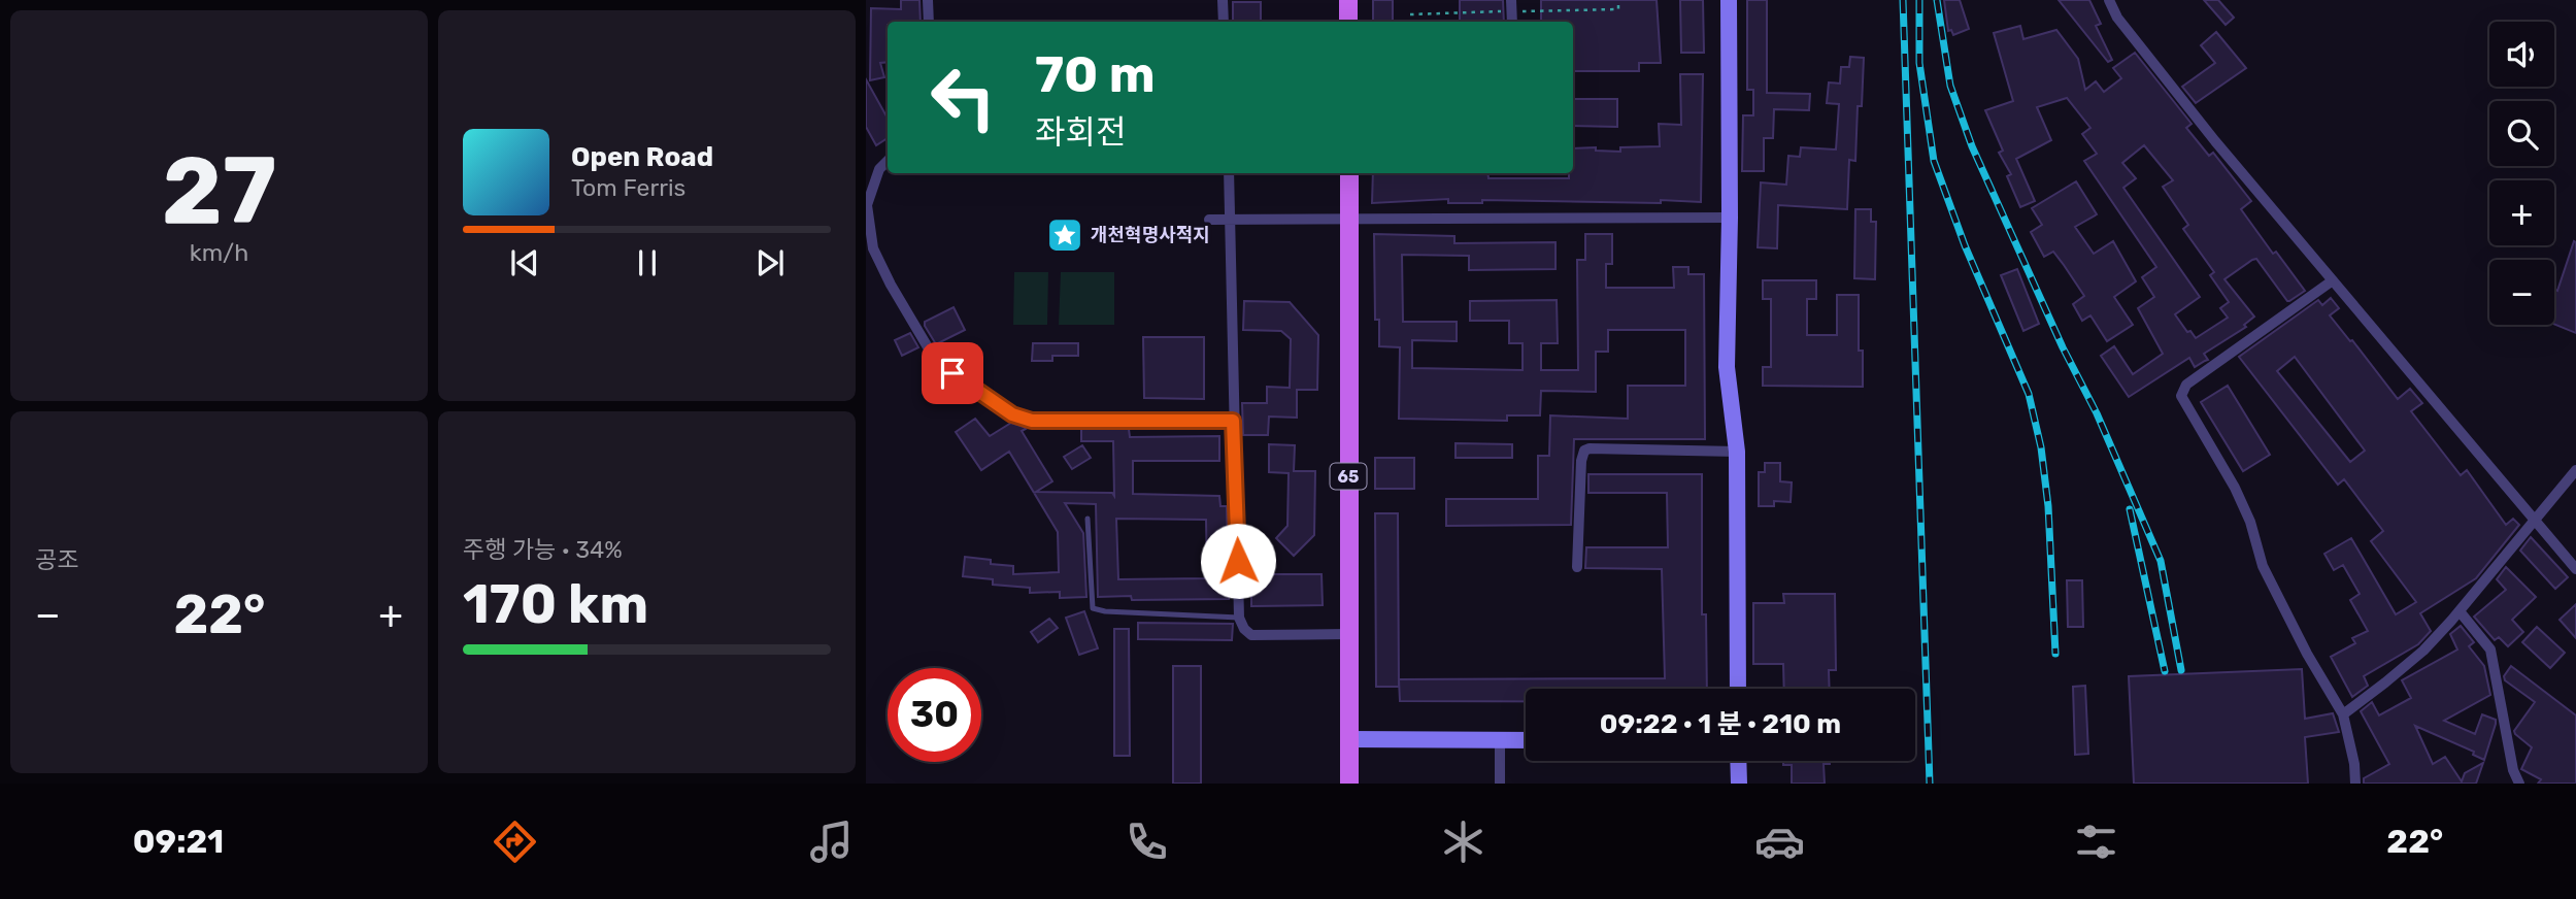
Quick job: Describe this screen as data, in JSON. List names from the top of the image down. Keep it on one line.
{"streets":{"main road":["65"]},"places":{"place":["개천혁명사적지"]},"page":{"tile":[["27","km/h"],"공조",["주행 가능 · 34%","170 km"]],"map_buttons":["+","−"],"turn":["70 m","좌회전"],"song":["Open Road","Tom Ferris"],"heat":["−","22°","+"],"limit":"30","trip":"09:22 · 1 분 · 210 m","tabs":["09:21","22°"]}}
